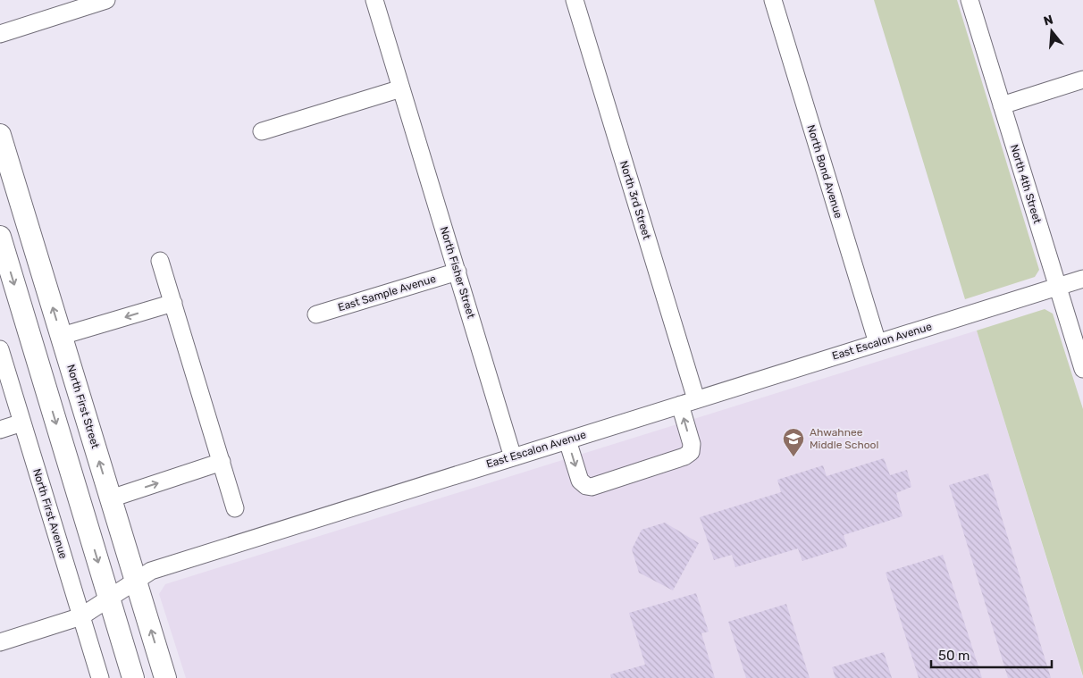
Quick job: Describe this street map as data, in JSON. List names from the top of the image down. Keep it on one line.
{"streets":{"main road":["North First Street"],"street":["North Bond Avenue","North 4th Street","North 3rd Street","North Fisher Street","East Sample Avenue","East Escalon Avenue","North First Avenue"]},"crossings":[["North Bond Avenue","East Escalon Avenue"],["North 4th Street","East Escalon Avenue"],["North 3rd Street","East Escalon Avenue"],["North Fisher Street","East Sample Avenue"],["North Fisher Street","East Escalon Avenue"],["East Escalon Avenue","North First Street"],["East Escalon Avenue","North First Avenue"]],"places":{"school or university":["Ahwahnee Middle School"]},"scale_bar":"50 m","north":"top"}
